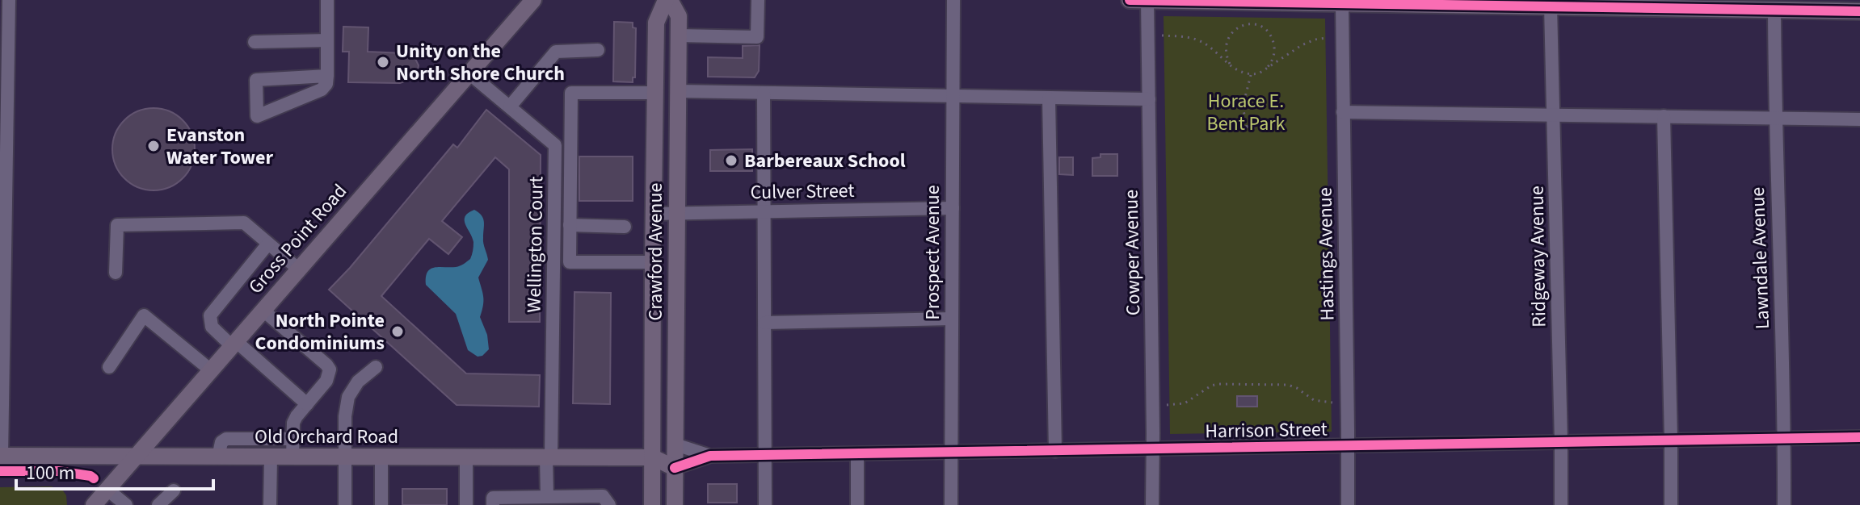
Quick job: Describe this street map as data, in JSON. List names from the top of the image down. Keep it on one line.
{"streets":{"main road":["Gross Point Road","Crawford Avenue","Old Orchard Road"],"street":["Culver Street","Wellington Court","Prospect Avenue","Cowper Avenue","Hastings Avenue","Ridgeway Avenue","Lawndale Avenue","Harrison Street"]},"crossings":[["Culver Street","Crawford Avenue"],["Culver Street","Prospect Avenue"],["Gross Point Road","Wellington Court"],["Gross Point Road","Old Orchard Road"],["Wellington Court","Old Orchard Road"],["Crawford Avenue","Harrison Street"],["Crawford Avenue","Old Orchard Road"],["Prospect Avenue","Harrison Street"],["Cowper Avenue","Harrison Street"],["Hastings Avenue","Harrison Street"],["Ridgeway Avenue","Harrison Street"],["Lawndale Avenue","Harrison Street"],["Harrison Street","Old Orchard Road"]],"parks":["Horace E. Bent Park"],"places":["Unity on the North Shore Church","Evanston Water Tower","Barbereaux School","North Pointe Condominiums"],"scale_bar":"100 m"}
